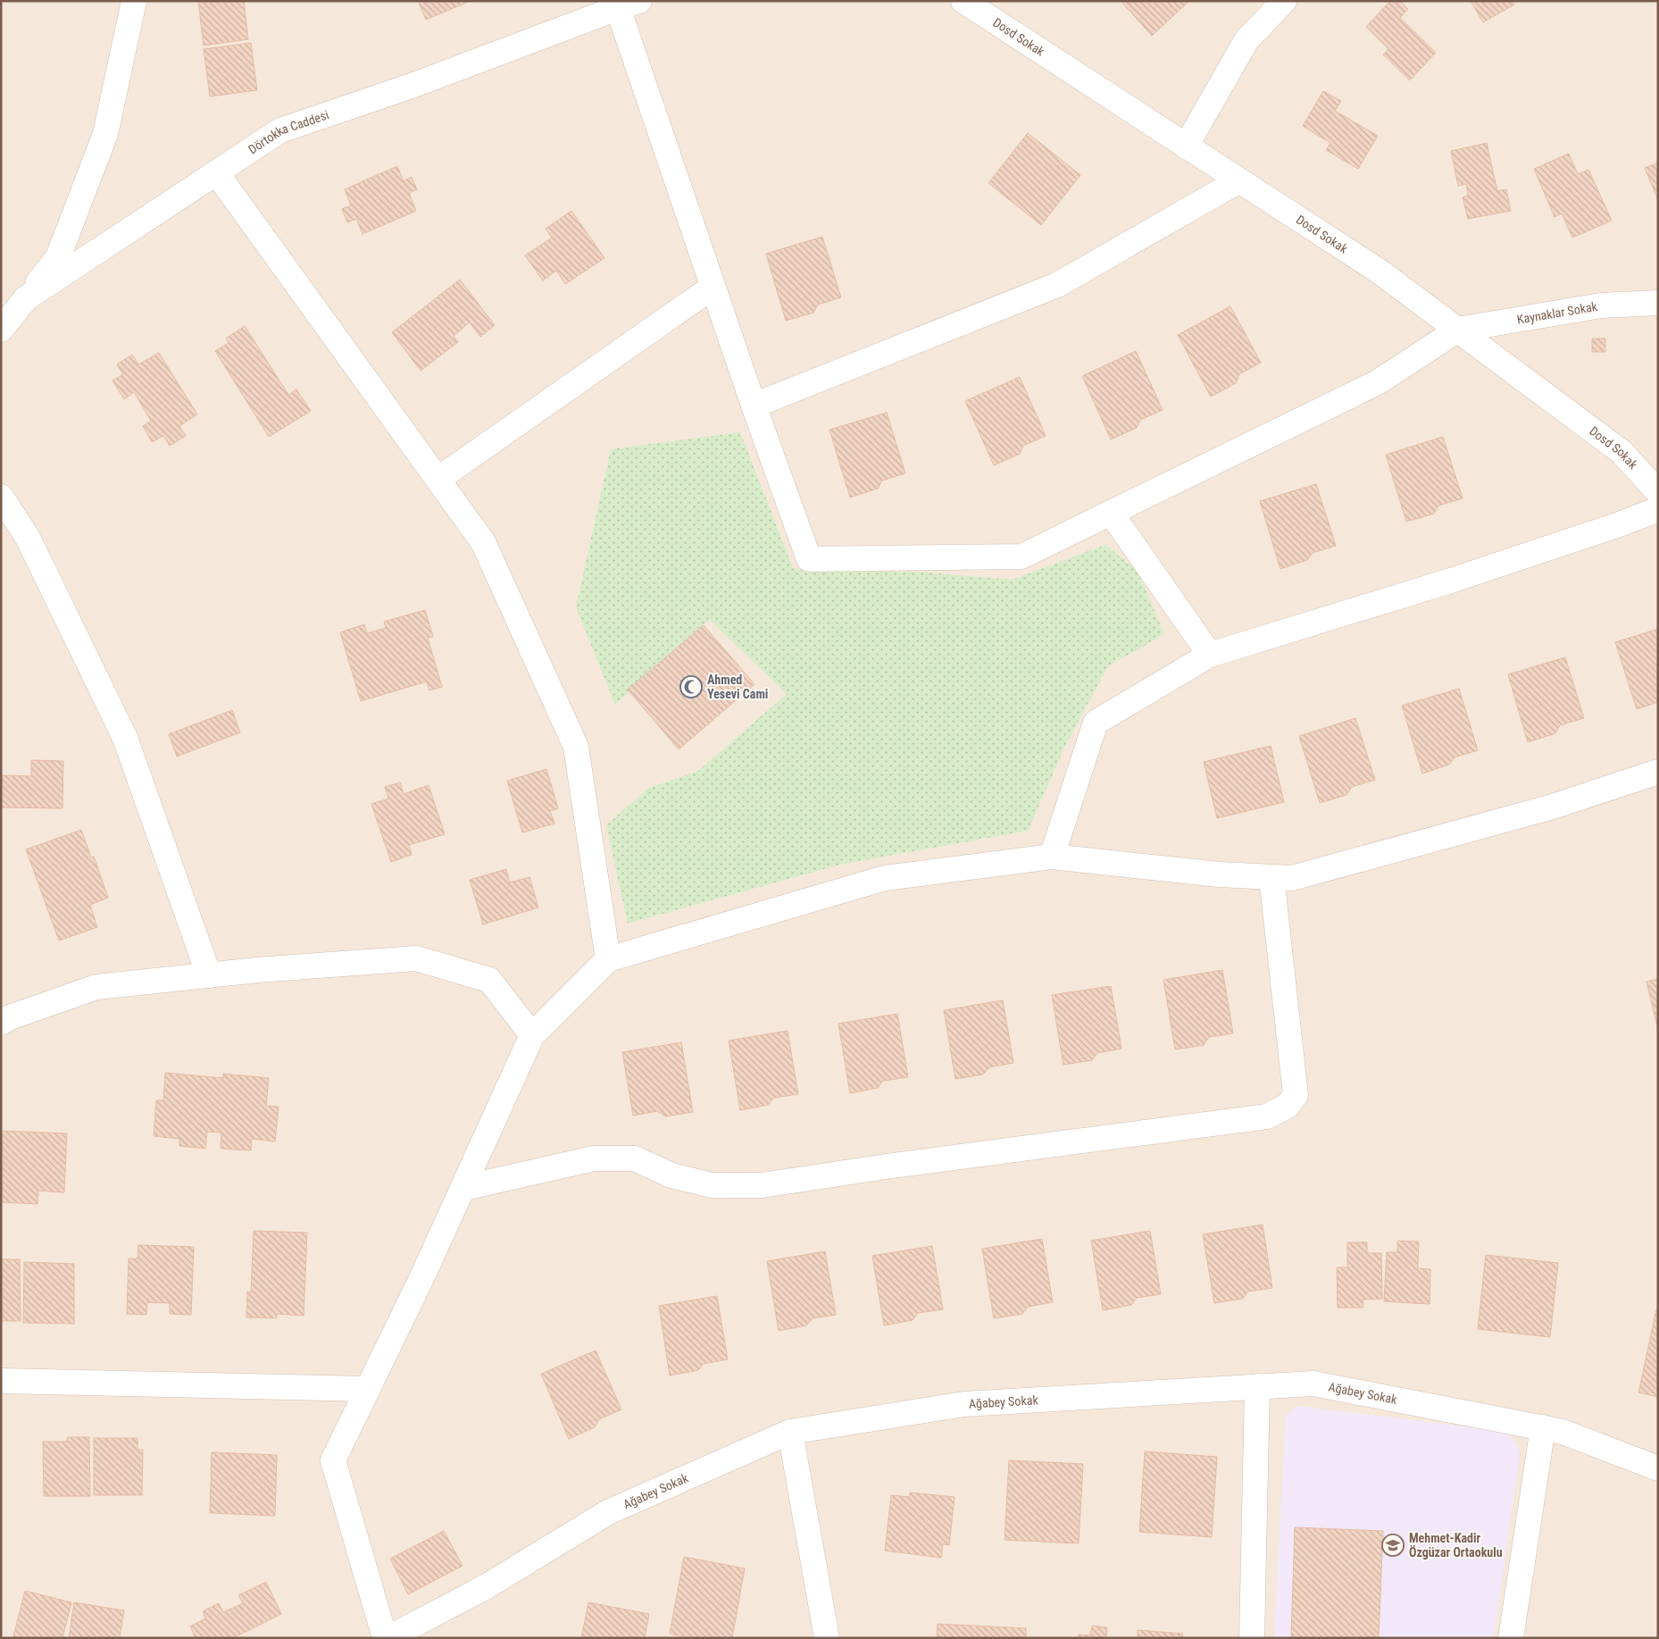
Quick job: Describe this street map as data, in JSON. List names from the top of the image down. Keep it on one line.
{"streets":{"street":["Dosd Sokak","Dörtokka Caddesi","Kaynaklar Sokak","Ağabey Sokak"]},"crossings":[["Dosd Sokak","Kaynaklar Sokak"]],"places":{"mosque":["Ahmed Yesevi Cami"],"school or university":["Mehmet-Kadir Özgüzar Ortaokulu"]}}
